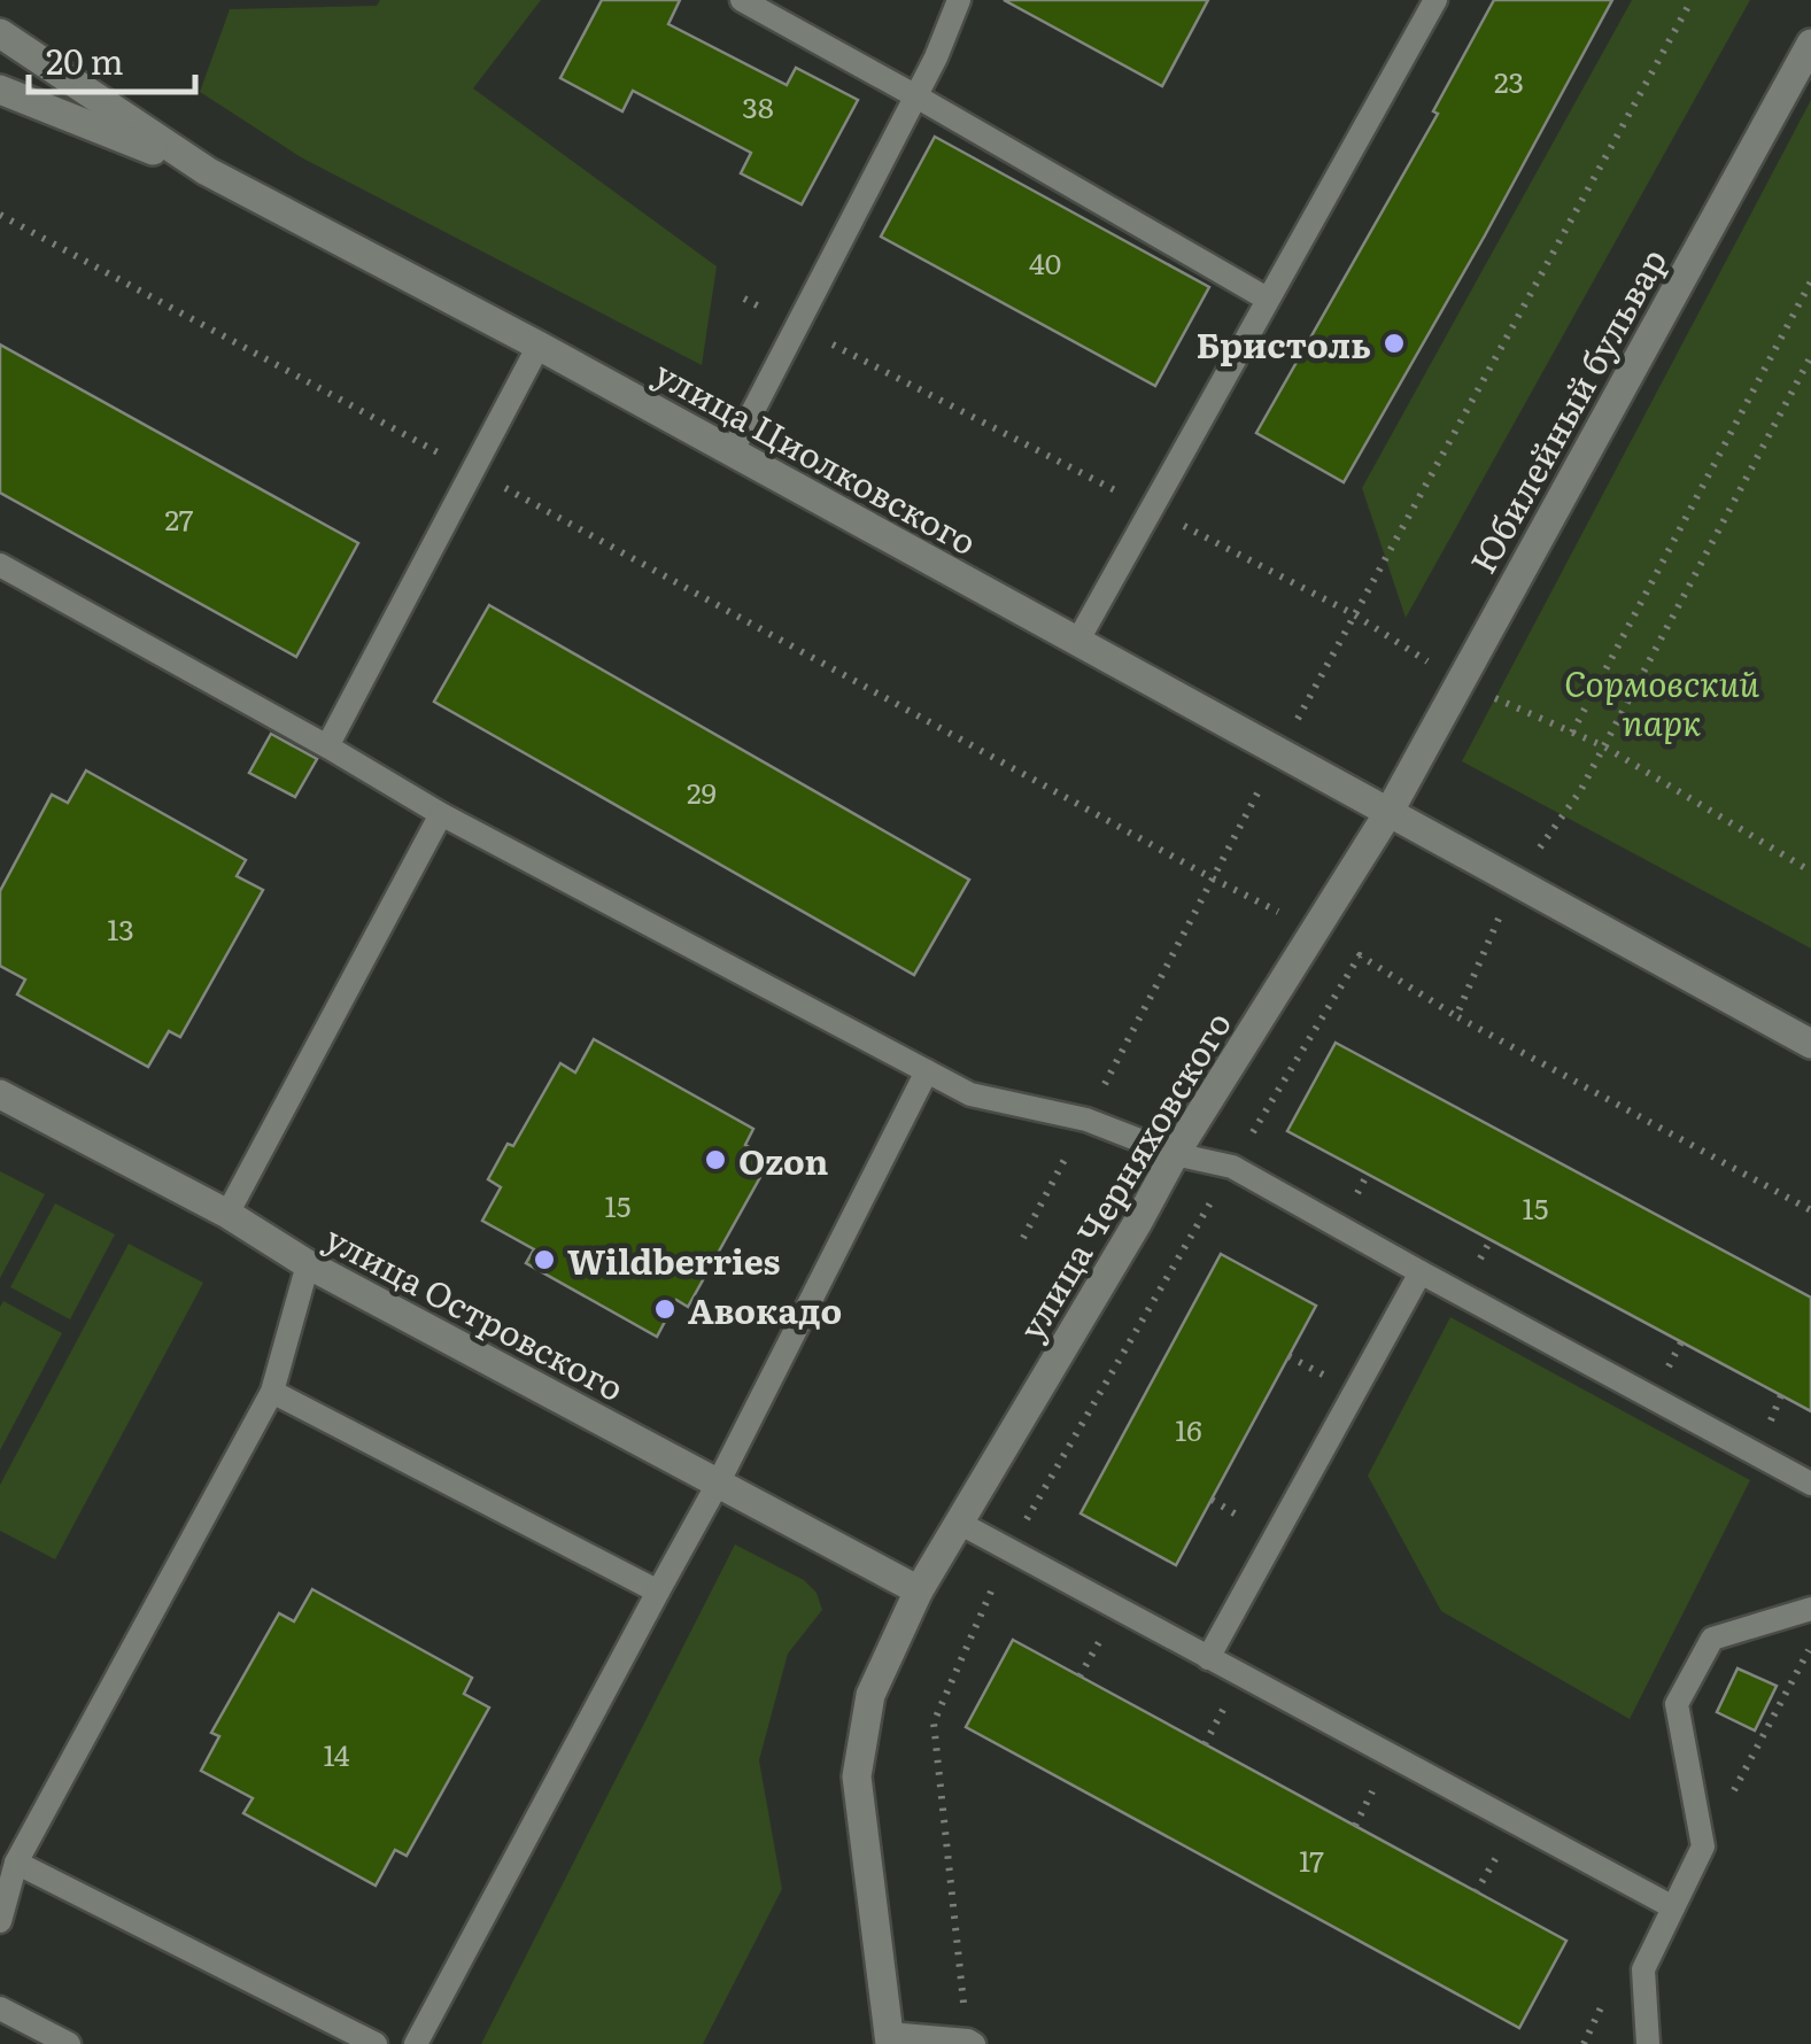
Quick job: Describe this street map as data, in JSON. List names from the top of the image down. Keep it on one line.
{"streets":{"street":["Юбилейный бульвар","улица Циолковского","улица Черняховского","улица Островского"]},"crossings":[["Юбилейный бульвар","улица Циолковского"],["Юбилейный бульвар","улица Черняховского"],["улица Циолковского","улица Черняховского"],["улица Черняховского","улица Островского"]],"parks":["Сормовский парк"],"places":["Бристоль","Ozon","Wildberries","Авокадо"],"house_numbers":["23","38","40","27","29","13","15","15","16","14","17"],"scale_bar":"20 m"}
